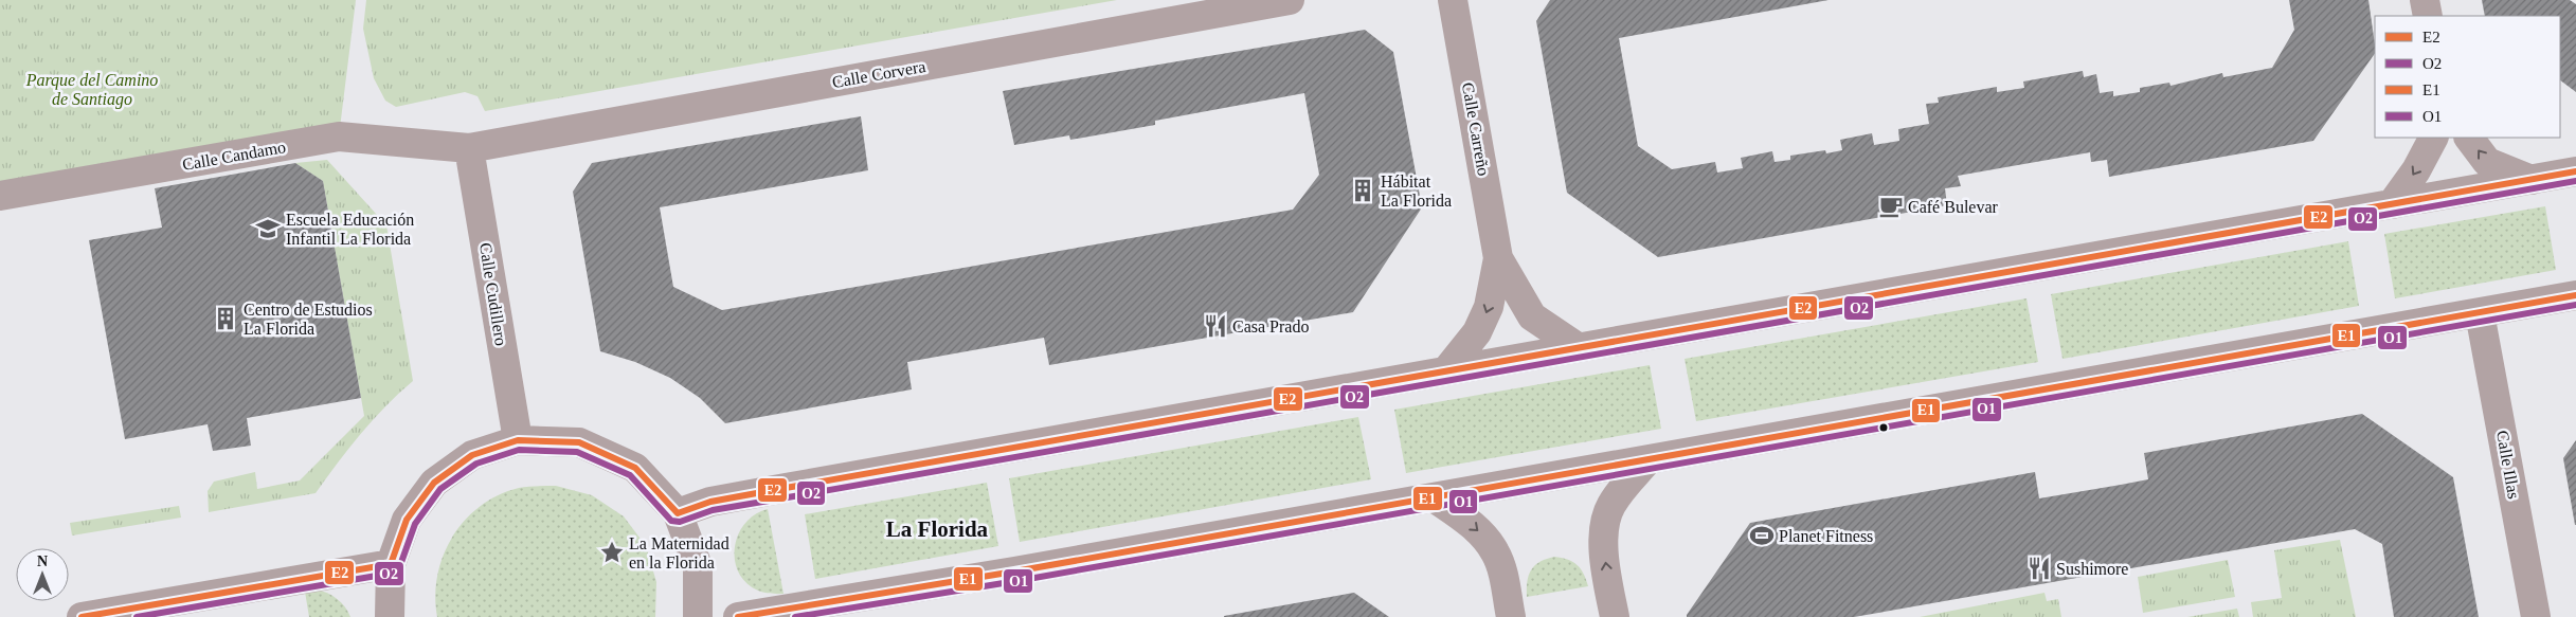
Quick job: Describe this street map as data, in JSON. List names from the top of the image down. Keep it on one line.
{"streets":{"street":["Calle Corvera","Calle Carreño","Calle Candamo","Calle Cudillero","Calle Illas"]},"crossings":[["Calle Corvera","Calle Candamo"],["Calle Corvera","Calle Cudillero"],["Calle Candamo","Calle Cudillero"]],"districts":["La Florida"],"parks":["Parque del Camino de Santiago"],"places":{"building":["Hábitat La Florida","Centro de Estudios La Florida"],"cafe":["Café Bulevar"],"school or university":["Escuela Educación Infantil La Florida"],"restaurant":["Casa Prado","Sushimore"],"sports":["Planet Fitness"],"place":["La Maternidad en la Florida"]},"lines":["transit line E2","transit line O2","transit line E1","transit line O1"],"legend":["E2","O2","E1","O1"],"north":"top"}
